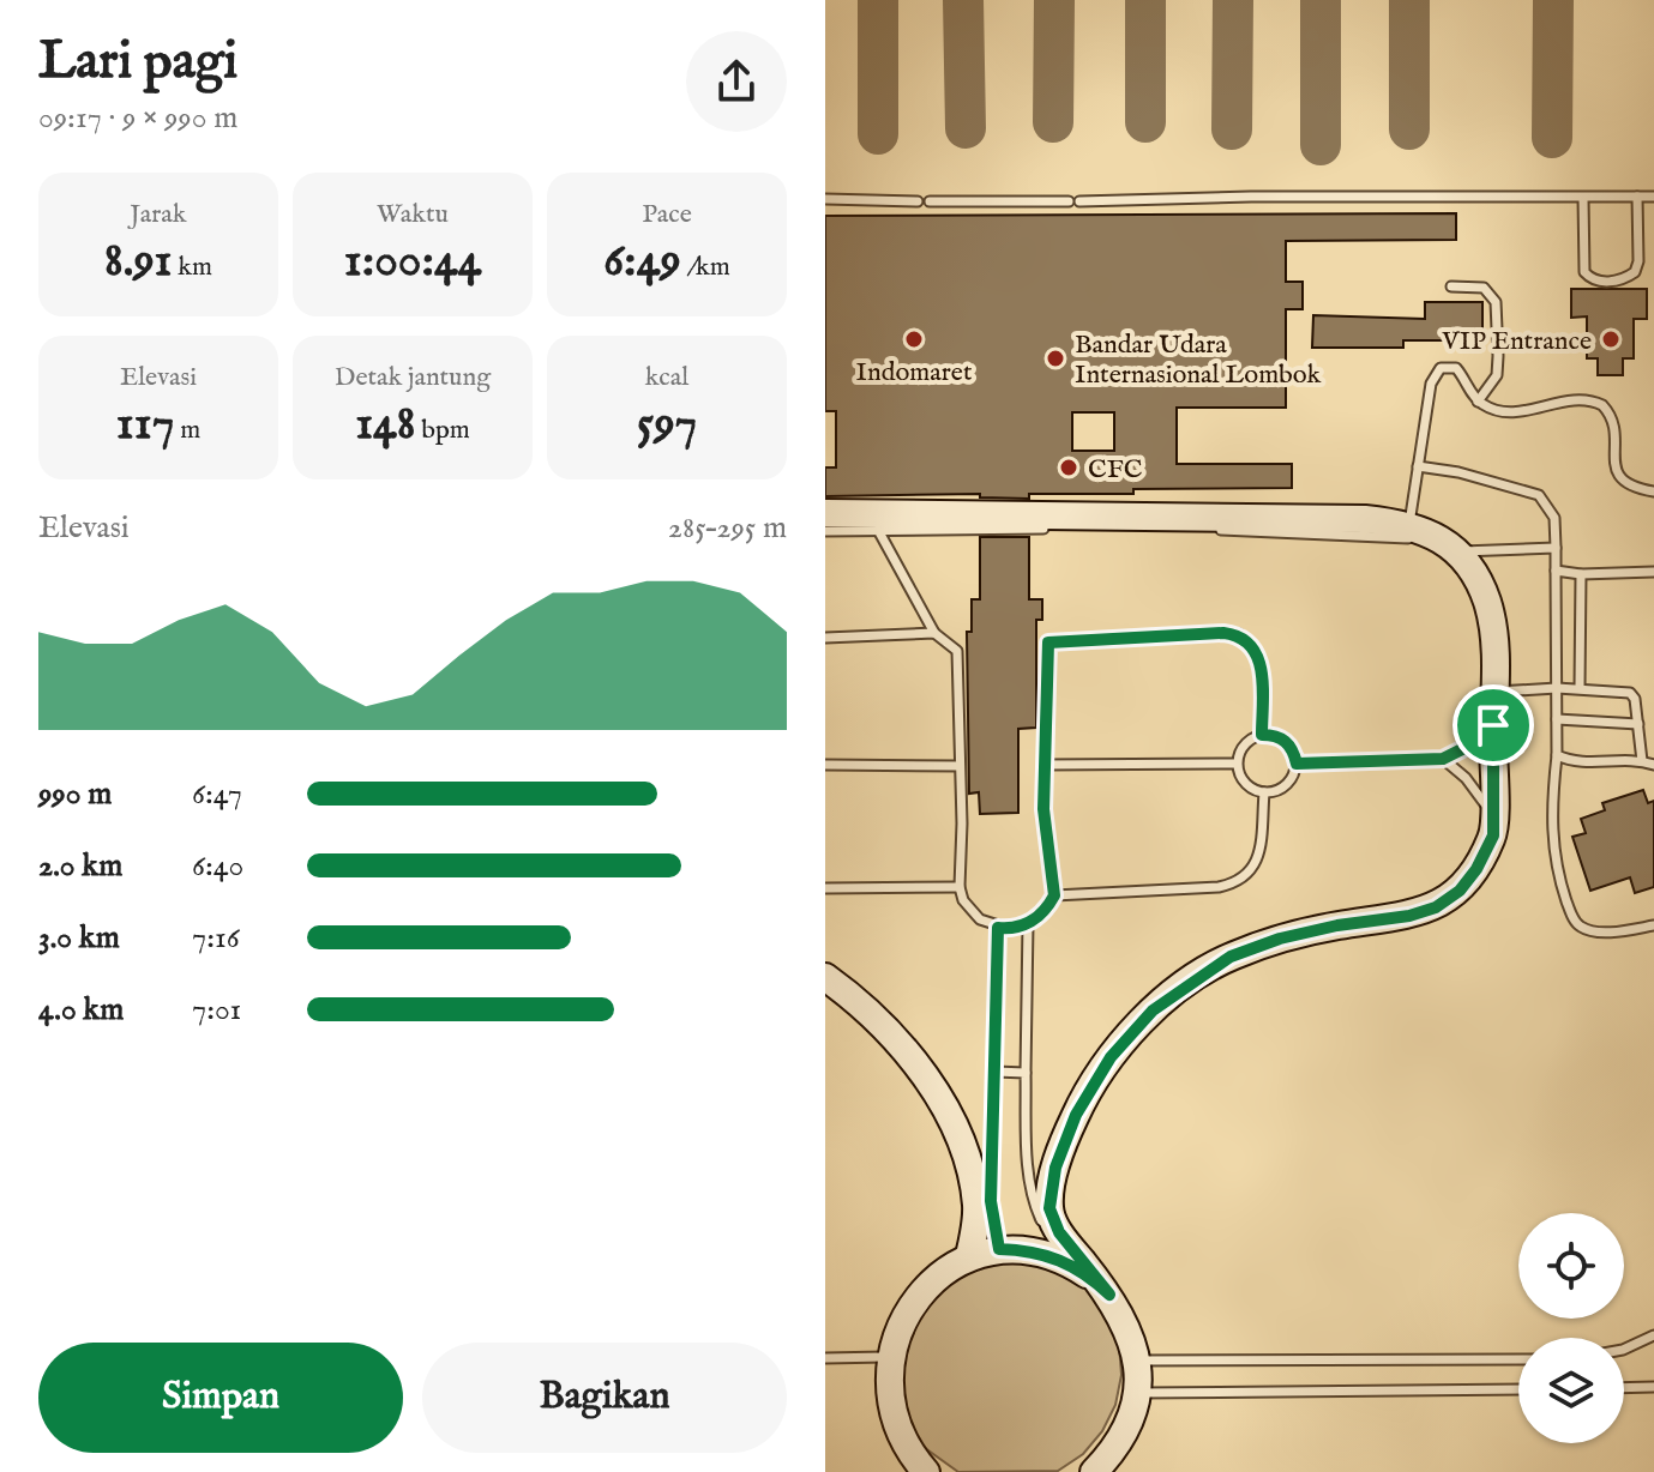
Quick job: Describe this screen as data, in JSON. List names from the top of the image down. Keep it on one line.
{"places":["Indomaret","VIP Entrance","Bandar Udara Internasional Lombok","CFC"],"page":{"heading":["Lari pagi","09:17 · 9 × 990 m"],"stats":[["Jarak","8.91 km"],["Waktu","1:00:44"],["Pace","6:49 /km"],["Elevasi","117 m"],["Detak jantung","148 bpm"],["kcal","597"]],"chart":["Elevasi","285–295 m"],"list":[{"name":"990 m","note":"6:47"},{"name":"2.0 km","note":"6:40"},{"name":"3.0 km","note":"7:16"},{"name":"4.0 km","note":"7:01"}],"buttons":["Simpan","Bagikan"]}}
